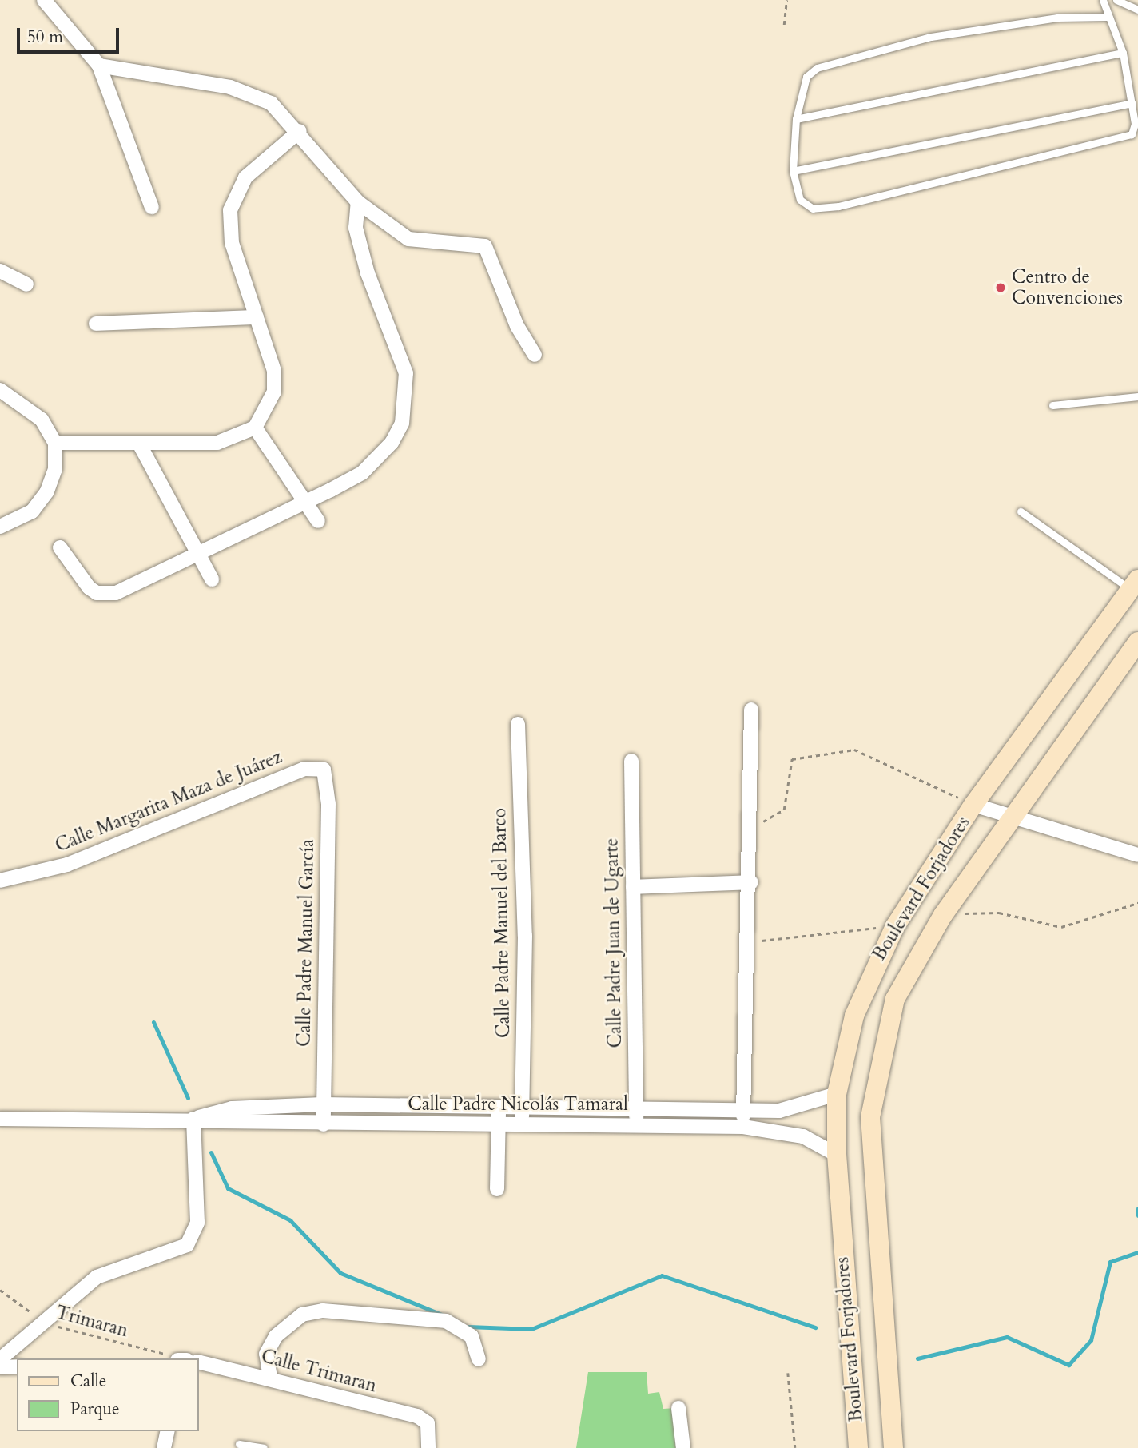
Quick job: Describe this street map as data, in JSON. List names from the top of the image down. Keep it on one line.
{"streets":{"main road":["Boulevard Forjadores"],"street":["Calle Margarita Maza de Juárez","Calle Padre Manuel del Barco","Calle Padre Manuel García","Calle Padre Juan de Ugarte","Calle Padre Nicolás Tamaral","Calle Trimaran"],"path":["Trimaran"]},"crossings":[["Calle Margarita Maza de Juárez","Calle Padre Manuel García"],["Boulevard Forjadores","Calle Padre Nicolás Tamaral"],["Calle Padre Manuel del Barco","Calle Padre Nicolás Tamaral"],["Calle Padre Manuel García","Calle Padre Nicolás Tamaral"],["Calle Padre Juan de Ugarte","Calle Padre Nicolás Tamaral"]],"places":["Centro de Convenciones"],"legend":["Calle","Parque"],"scale_bar":"50 m"}
